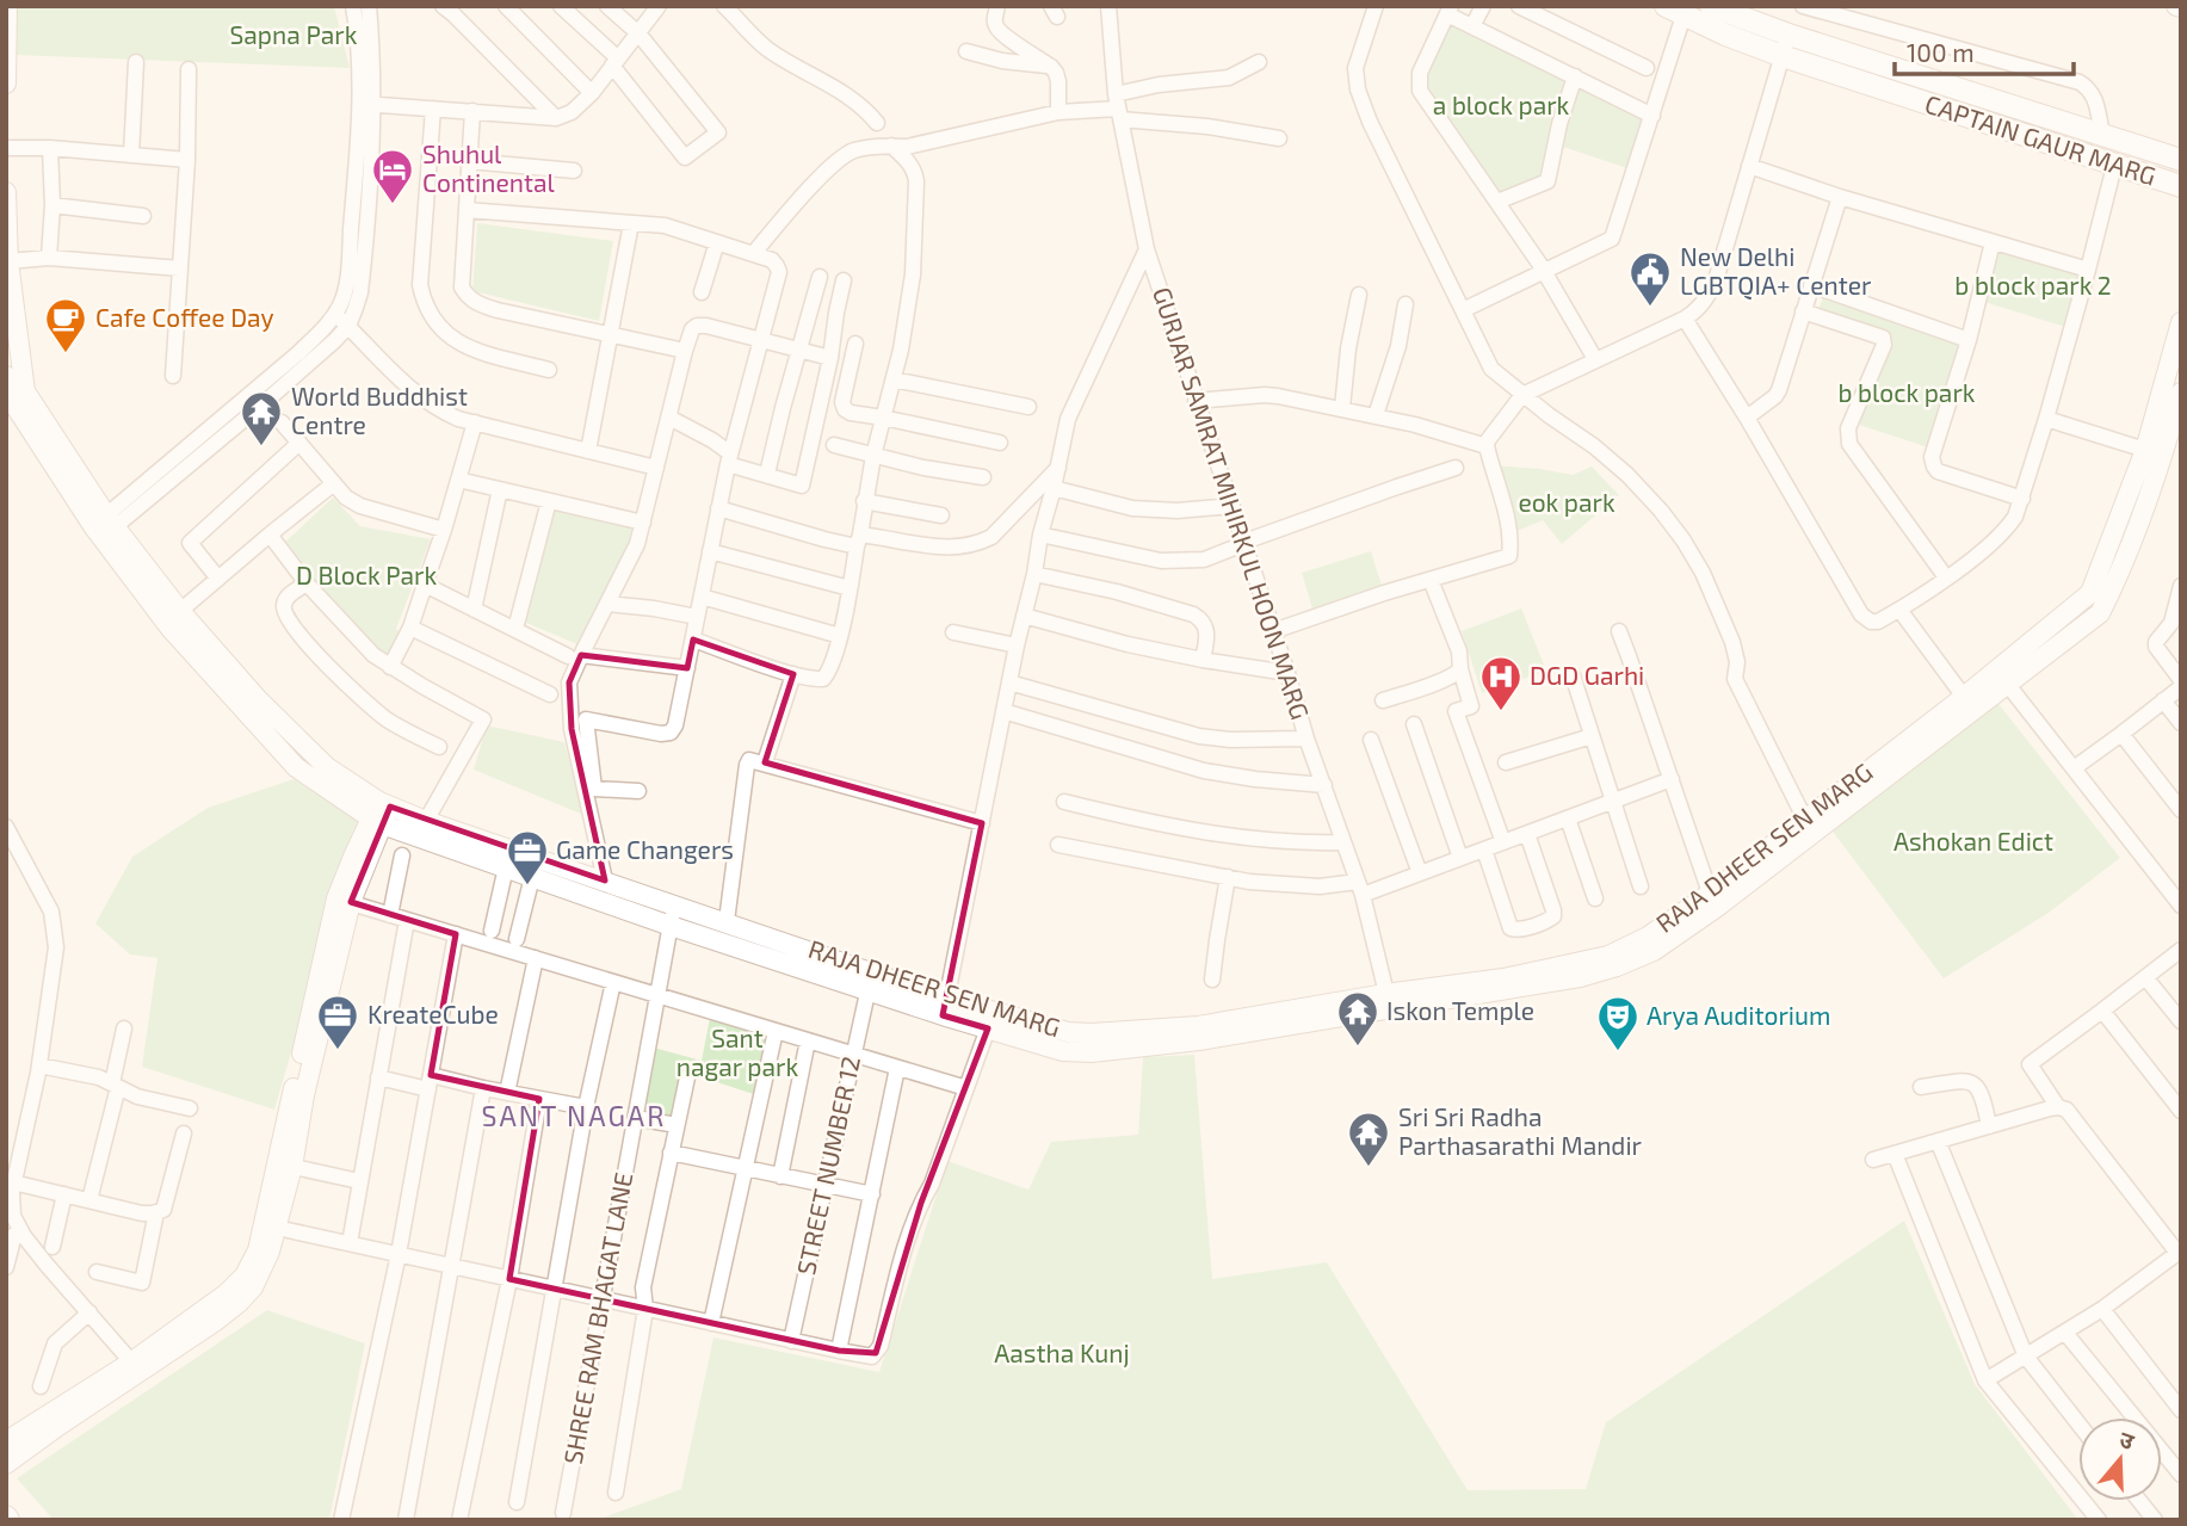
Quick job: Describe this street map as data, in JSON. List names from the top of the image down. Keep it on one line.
{"streets":{"main road":["CAPTAIN GAUR MARG"],"street":["GURJAR SAMRAT MIHIRKUL HOON MARG","RAJA DHEER SEN MARG","STREET NUMBER 12","SHREE RAM BHAGAT LANE"]},"crossings":[["GURJAR SAMRAT MIHIRKUL HOON MARG","RAJA DHEER SEN MARG"],["RAJA DHEER SEN MARG","STREET NUMBER 12"],["RAJA DHEER SEN MARG","SHREE RAM BHAGAT LANE"]],"districts":["SANT NAGAR"],"parks":["Sapna Park","a block park","b block park 2","b block park","eok park","D Block Park","Ashokan Edict","Sant nagar park","Aastha Kunj"],"places":{"hotel":["Shuhul Continental"],"public building":["New Delhi LGBTQIA+ Center"],"cafe":["Cafe Coffee Day"],"temple":["World Buddhist Centre","Iskon Temple","Sri Sri Radha Parthasarathi Mandir"],"hospital":["DGD Garhi"],"office":["Game Changers","KreateCube"],"theatre":["Arya Auditorium"]},"scale_bar":"100 m","north":"top"}
